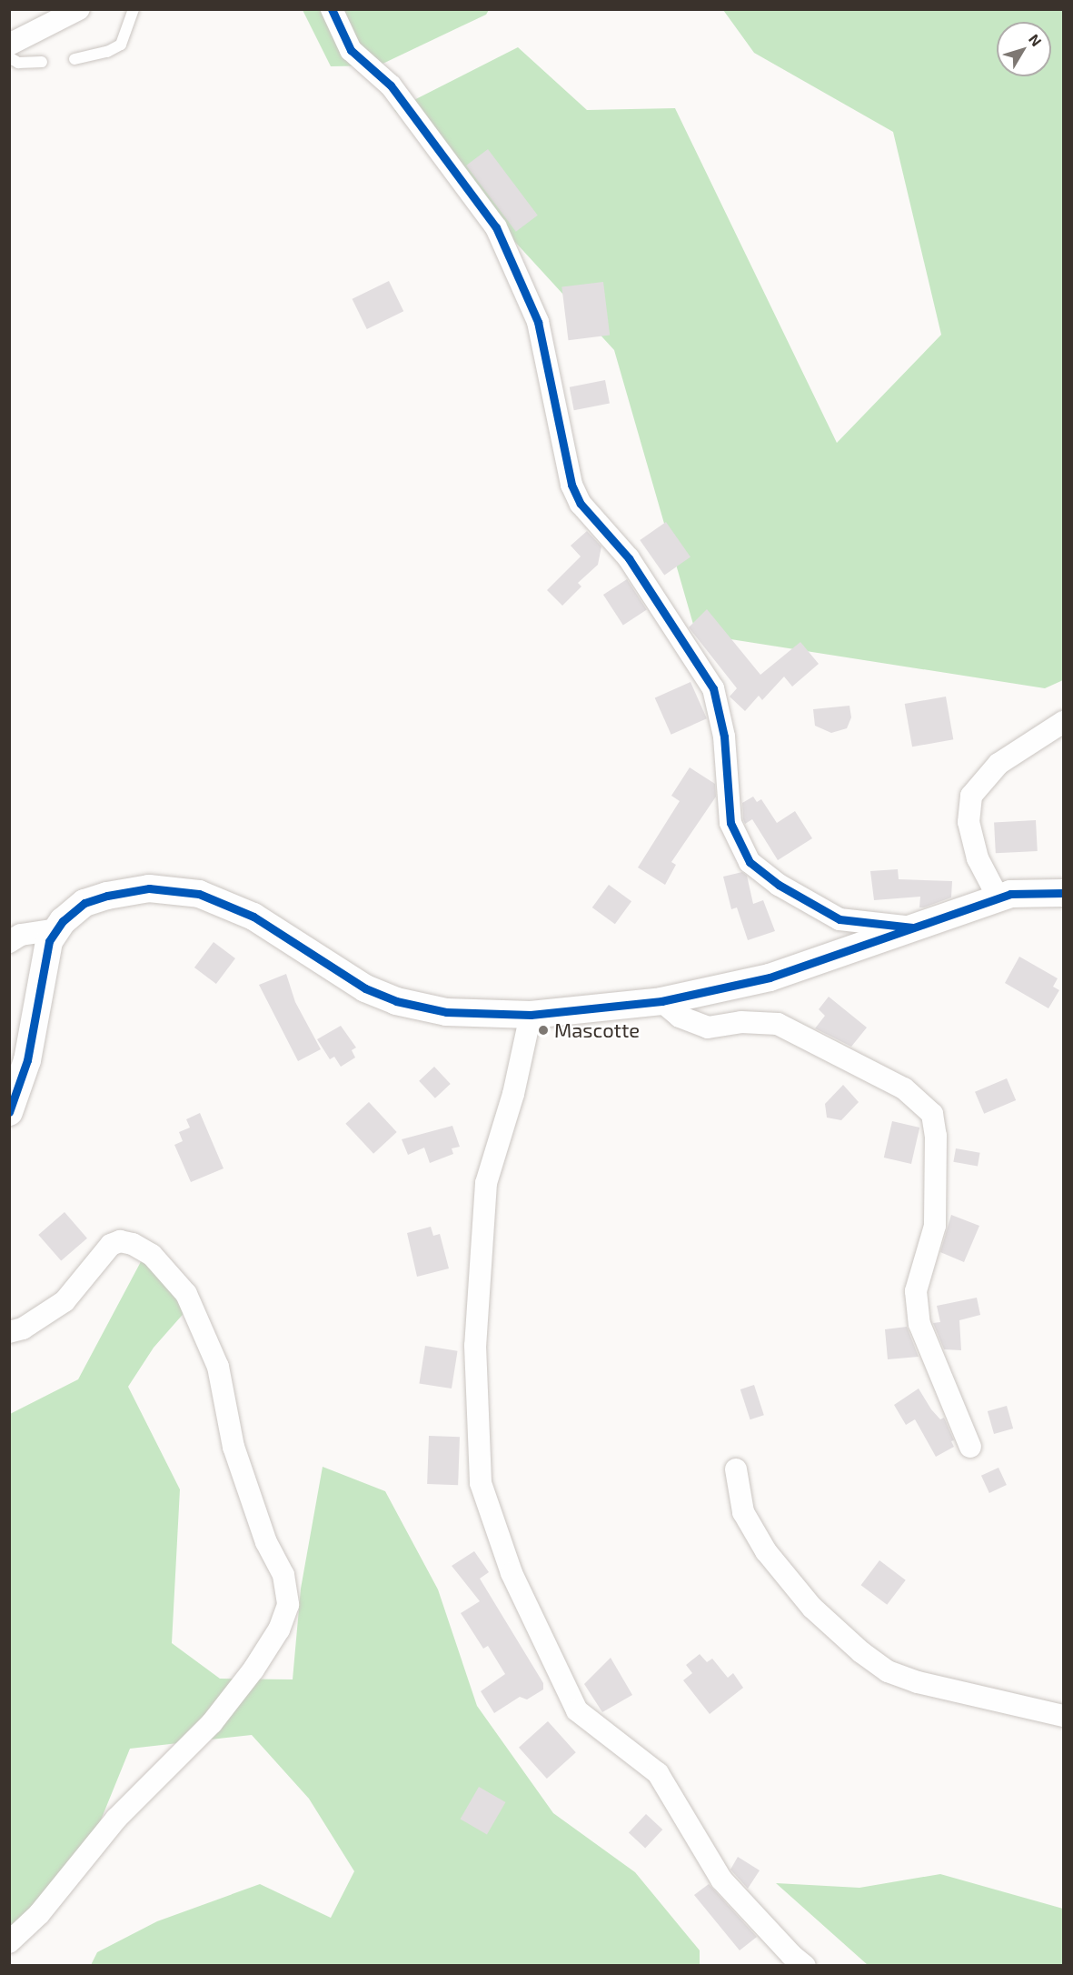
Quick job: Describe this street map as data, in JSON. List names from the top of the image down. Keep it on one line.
{"places":["Mascotte"],"north":"top right"}
